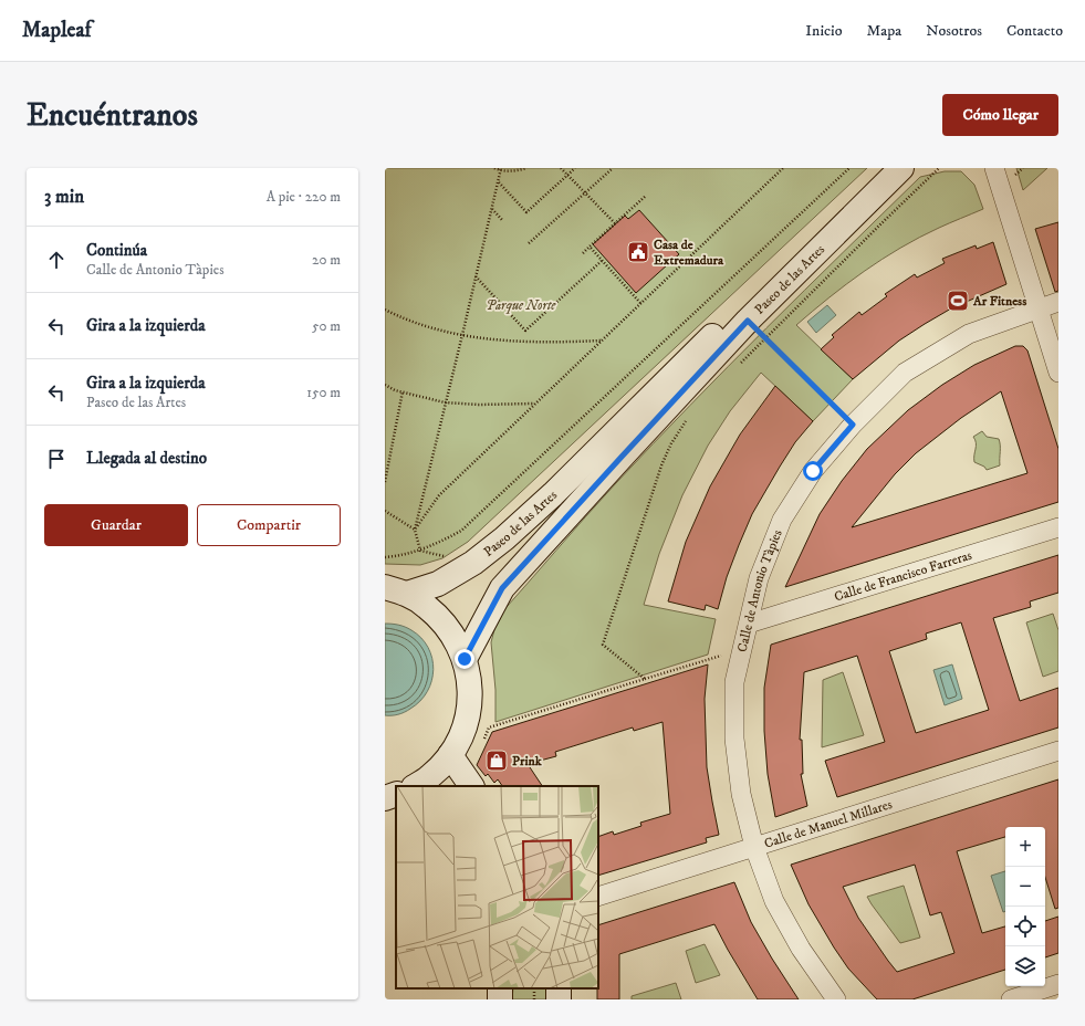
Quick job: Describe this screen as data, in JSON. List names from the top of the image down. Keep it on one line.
{"streets":{"main road":["Paseo de las Artes"],"street":["Calle de Francisco Farreras","Calle de Antonio Tàpies","Calle de Manuel Millares"]},"crossings":[["Calle de Francisco Farreras","Calle de Antonio Tàpies"],["Calle de Antonio Tàpies","Calle de Manuel Millares"]],"parks":["Parque Norte"],"places":{"public building":["Casa de Extremadura"],"sports":["Ar Fitness"],"shop":["Prink"]},"page":{"header":"Mapleaf","nav":["Inicio","Mapa","Nosotros","Contacto"],"buttons":["Cómo llegar",["Guardar","Compartir"]],"title":"Encuéntranos","heading":["3 min","A pie · 220 m"],"list":[["Continúa","Calle de Antonio Tàpies","20 m"],["Gira a la izquierda","50 m"],["Gira a la izquierda","Paseo de las Artes","150 m"],"Llegada al destino"],"map_buttons":["+","−"]}}
